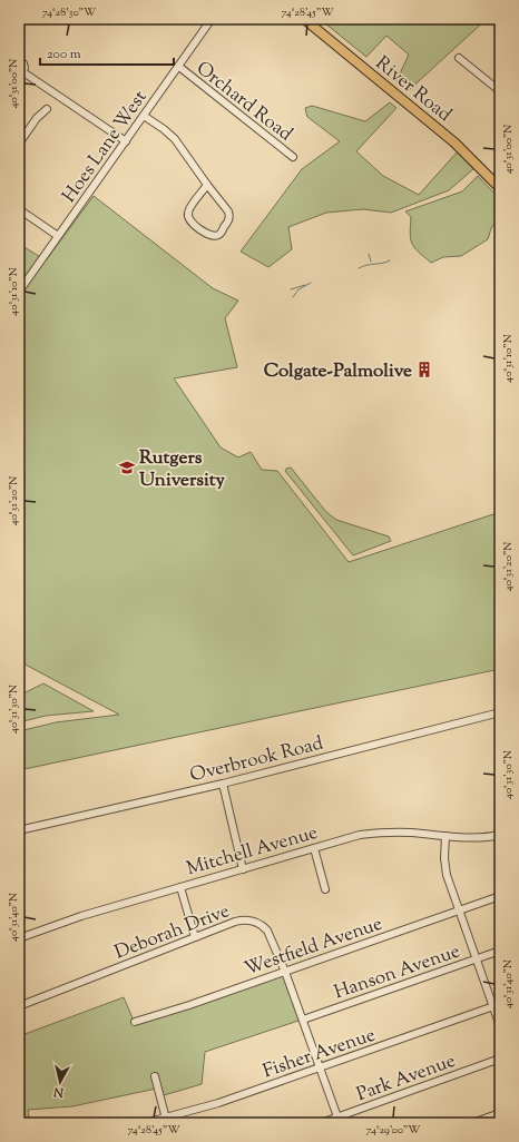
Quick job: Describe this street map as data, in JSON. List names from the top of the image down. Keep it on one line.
{"streets":{"main road":["River Road"],"street":["Orchard Road","Hoes Lane West","Overbrook Road","Mitchell Avenue","Deborah Drive","Westfield Avenue","Hanson Avenue","Fisher Avenue","Park Avenue"]},"crossings":[["Orchard Road","Hoes Lane West"],["Deborah Drive","Westfield Avenue"],["Deborah Drive","Hanson Avenue"],["Deborah Drive","Fisher Avenue"],["Deborah Drive","Park Avenue"]],"places":{"building":["Colgate-Palmolive"],"school or university":["Rutgers University"]},"scale_bar":"200 m","north":"bottom","coordinates":["74°28'30\"W","74°28'45\"W","40°31'00\"N","40°31'10\"N","40°31'20\"N","40°31'30\"N","40°31'40\"N","74°29'00\"W"]}
